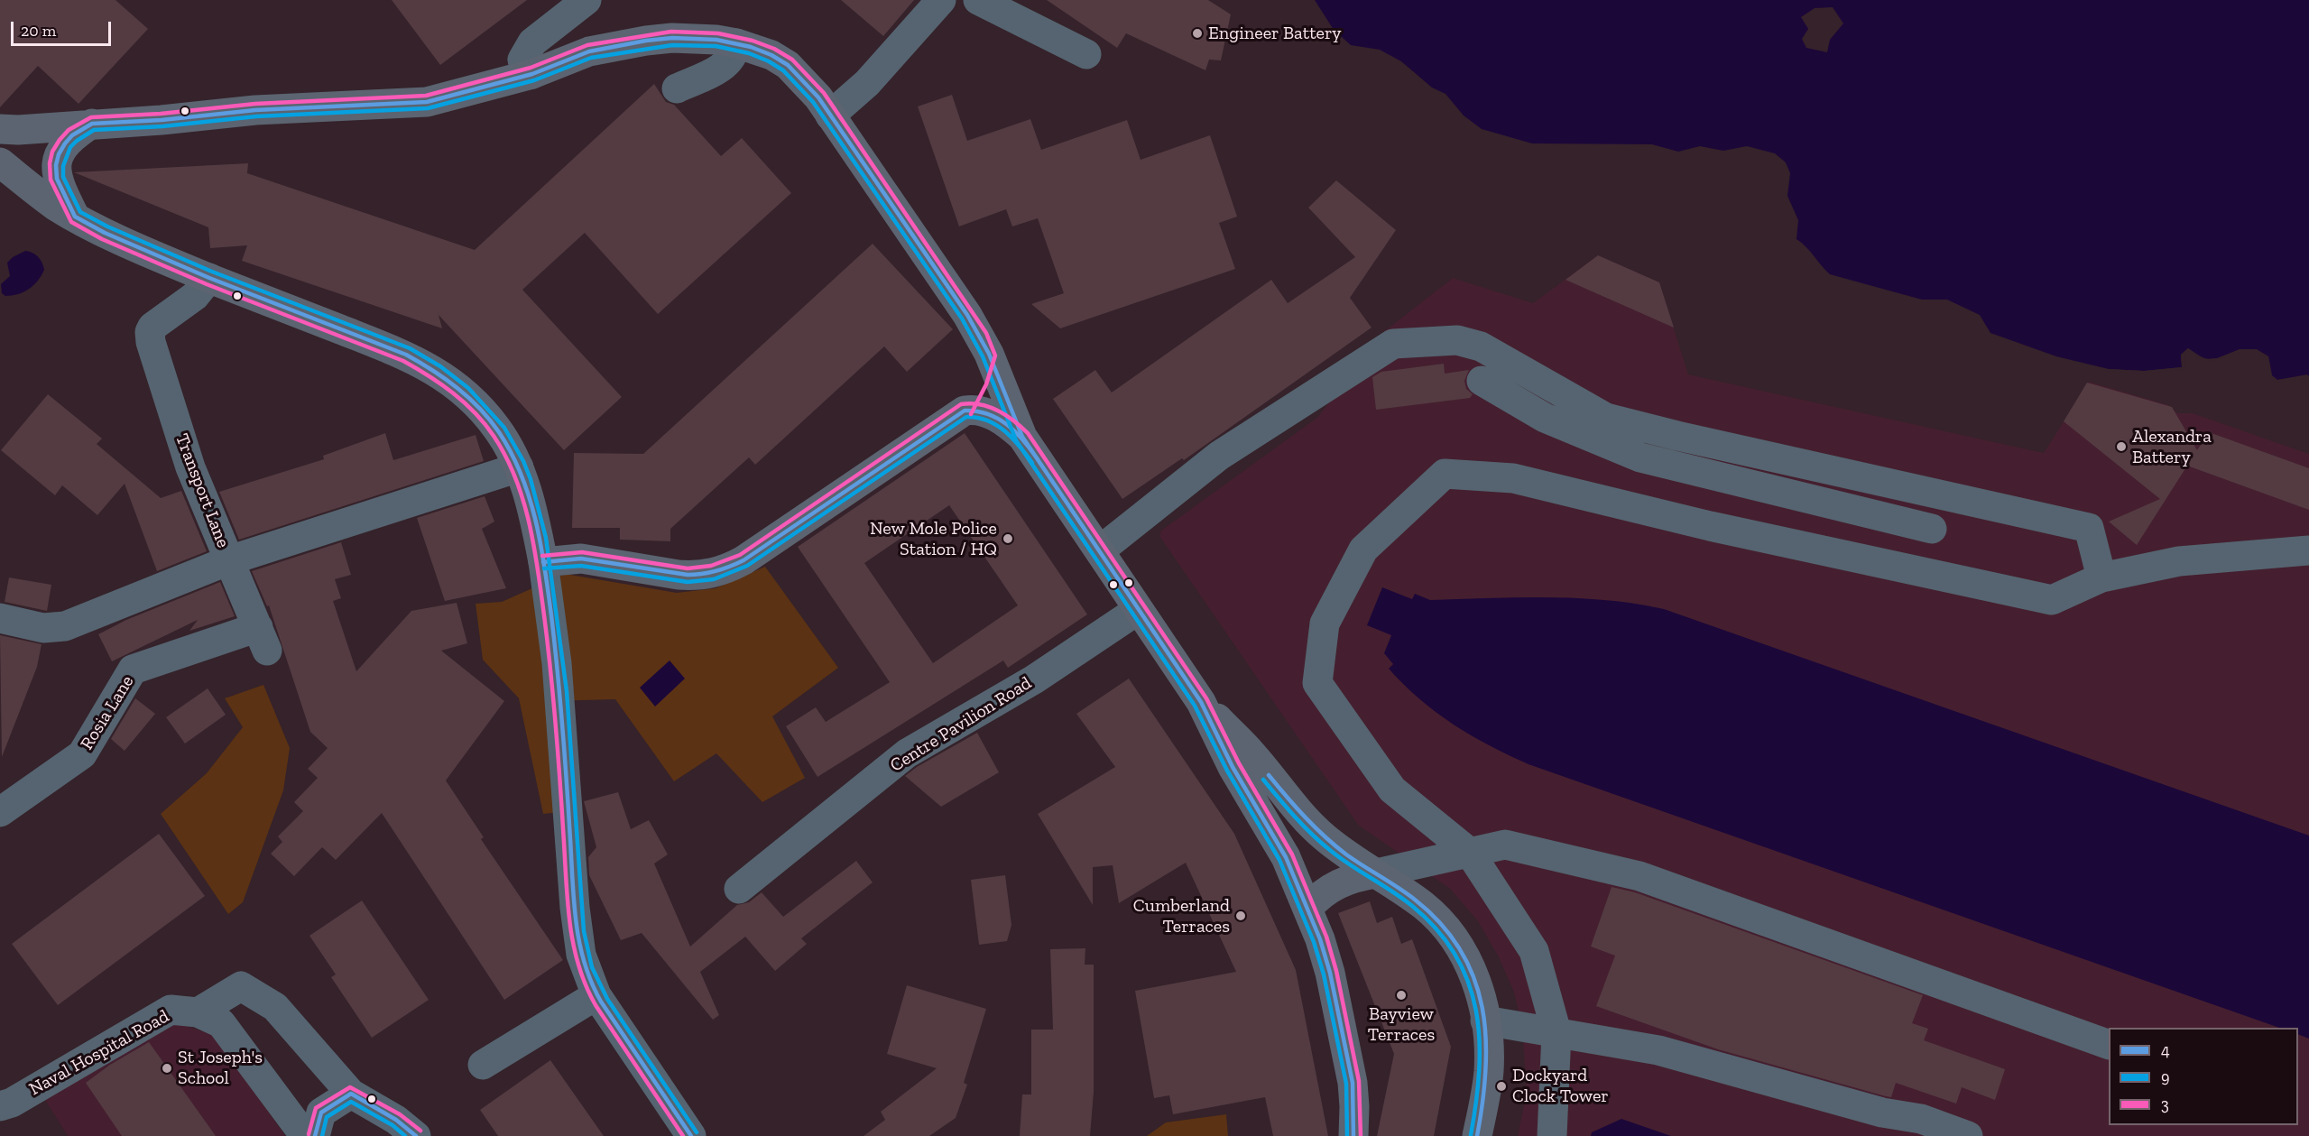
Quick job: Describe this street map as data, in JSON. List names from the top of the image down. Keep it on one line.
{"streets":{"street":["Transport Lane","Rosia Lane","Centre Pavilion Road","Naval Hospital Road"]},"crossings":[["Transport Lane","Rosia Lane"]],"places":["Engineer Battery","Alexandra Battery","New Mole Police Station / HQ","Cumberland Terraces","Bayview Terraces","St Joseph's School","Dockyard Clock Tower"],"lines":["transit line 3","transit line 4","transit line 9"],"legend":["4","9","3"],"scale_bar":"20 m"}
